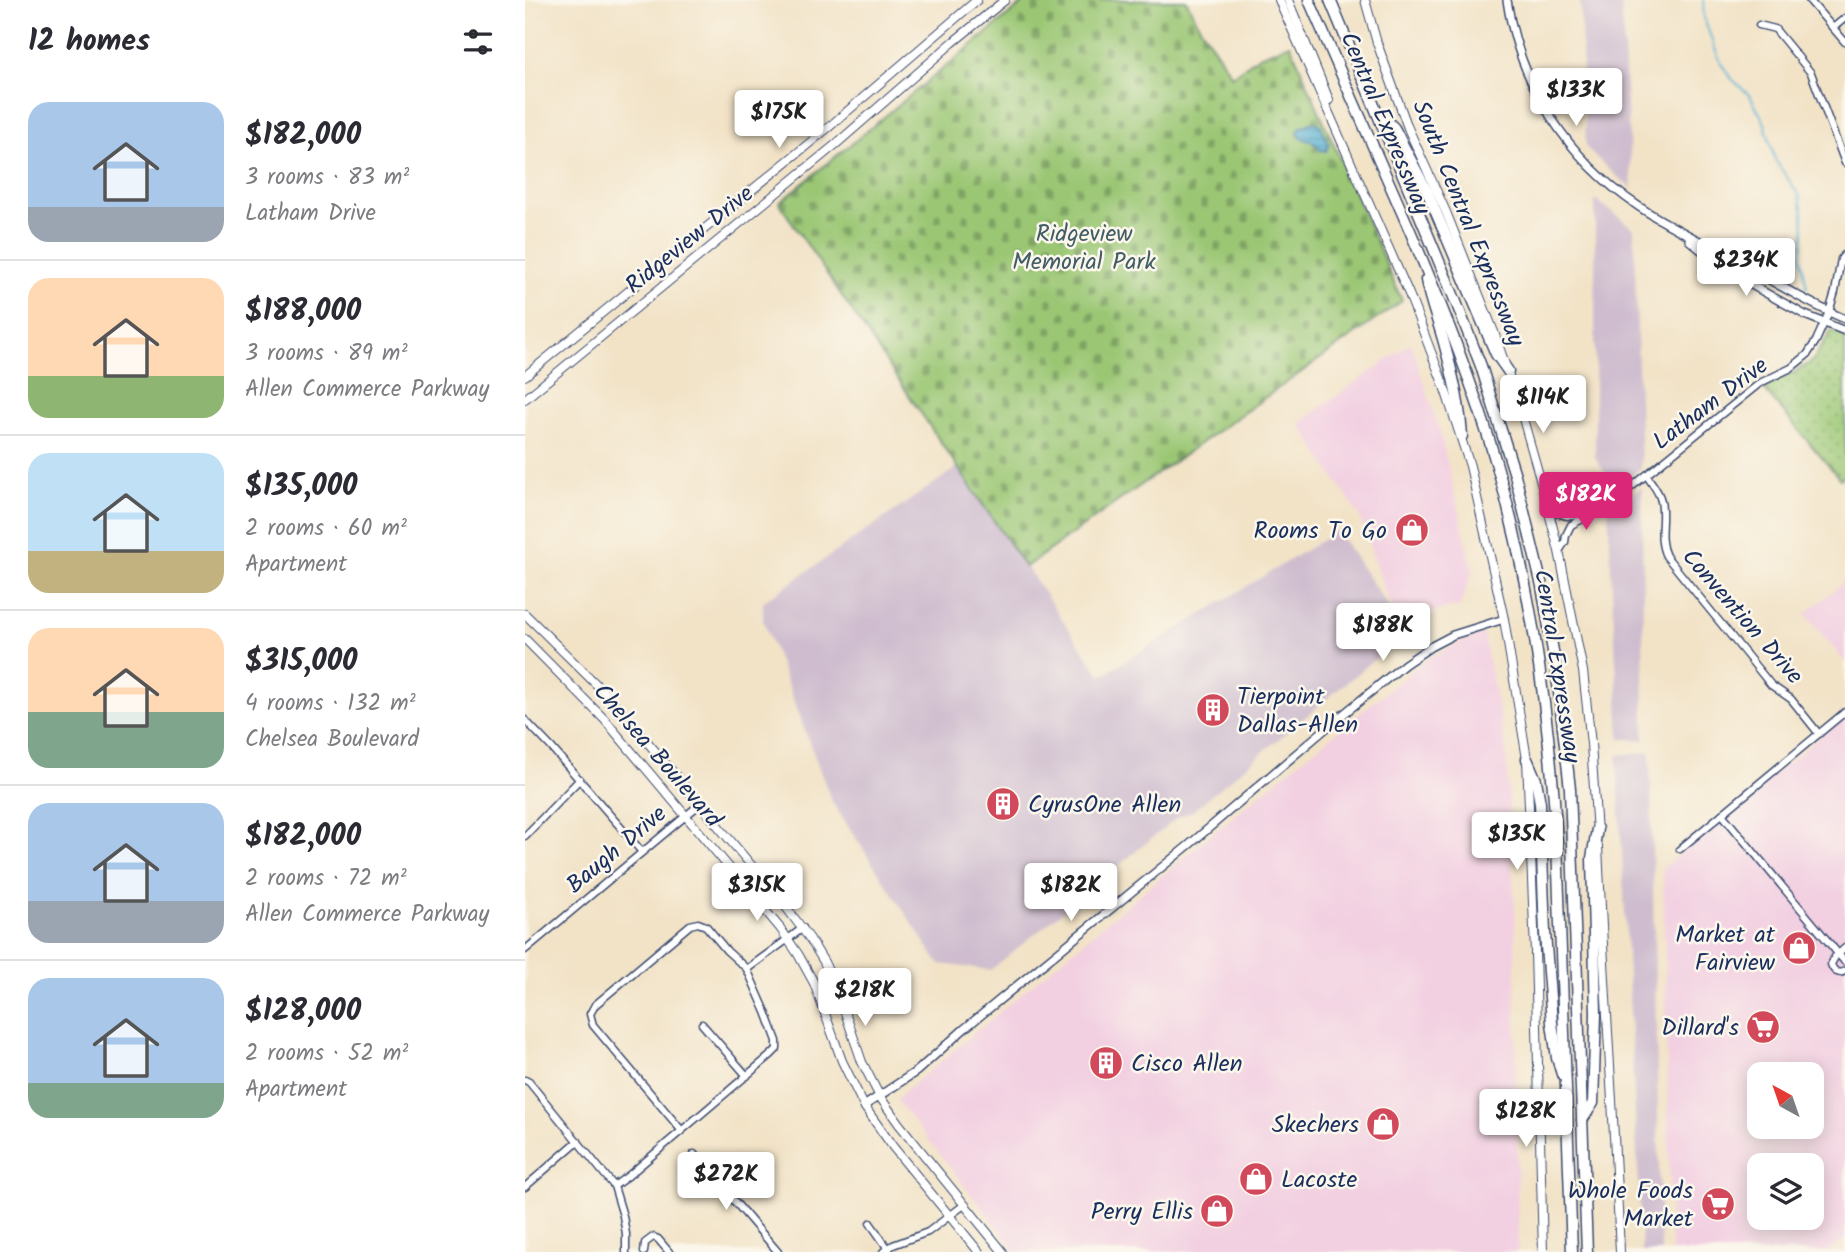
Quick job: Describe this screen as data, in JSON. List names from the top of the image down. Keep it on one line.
{"streets":{"highway":["Central Expressway"],"main road":["South Central Expressway","Ridgeview Drive","Chelsea Boulevard"],"street":["Latham Drive","Convention Drive","Baugh Drive"]},"crossings":[["South Central Expressway","Latham Drive"],["Latham Drive","Convention Drive"],["Chelsea Boulevard","Baugh Drive"]],"parks":["Ridgeview Memorial Park"],"places":{"shop":["Rooms To Go","Market at Fairview","Skechers","Lacoste","Perry Ellis"],"building":["Tierpoint Dallas-Allen","CyrusOne Allen","Cisco Allen"],"supermarket":["Dillard's","Whole Foods Market"]},"north":"top left","page":{"heading":"12 homes","price":["$133K","$175K","$234K","$114K","$182K","$188K","$135K","$315K","$182K","$218K","$128K","$272K"],"list":[{"name":"$182,000","note":"3 rooms · 83 m² · Latham Drive"},{"name":"$188,000","note":"3 rooms · 89 m² · Allen Commerce Parkway"},{"name":"$135,000","note":"2 rooms · 60 m² · Apartment"},{"name":"$315,000","note":"4 rooms · 132 m² · Chelsea Boulevard"},{"name":"$182,000","note":"2 rooms · 72 m² · Allen Commerce Parkway"},{"name":"$128,000","note":"2 rooms · 52 m² · Apartment"}]}}
